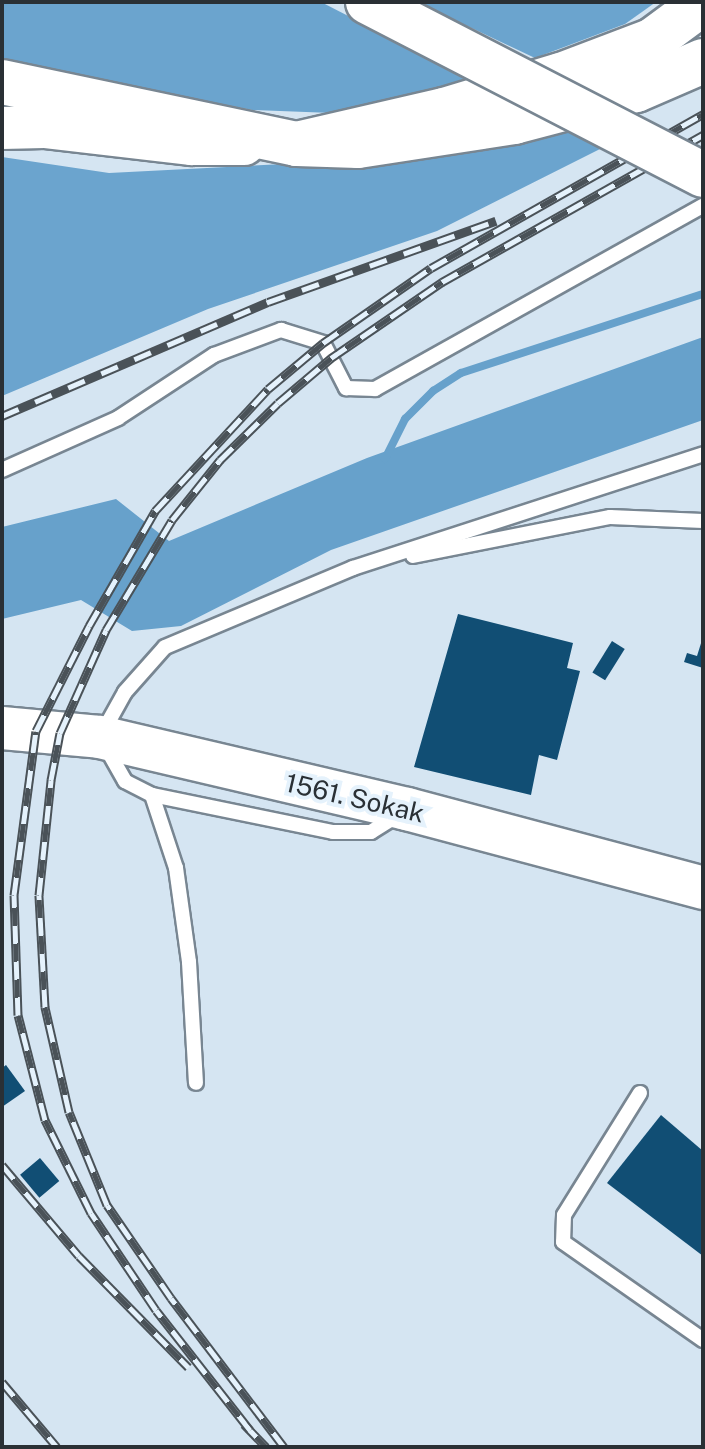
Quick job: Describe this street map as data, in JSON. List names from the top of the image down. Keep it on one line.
{"streets":{"main road":["1561. Sokak"]}}
